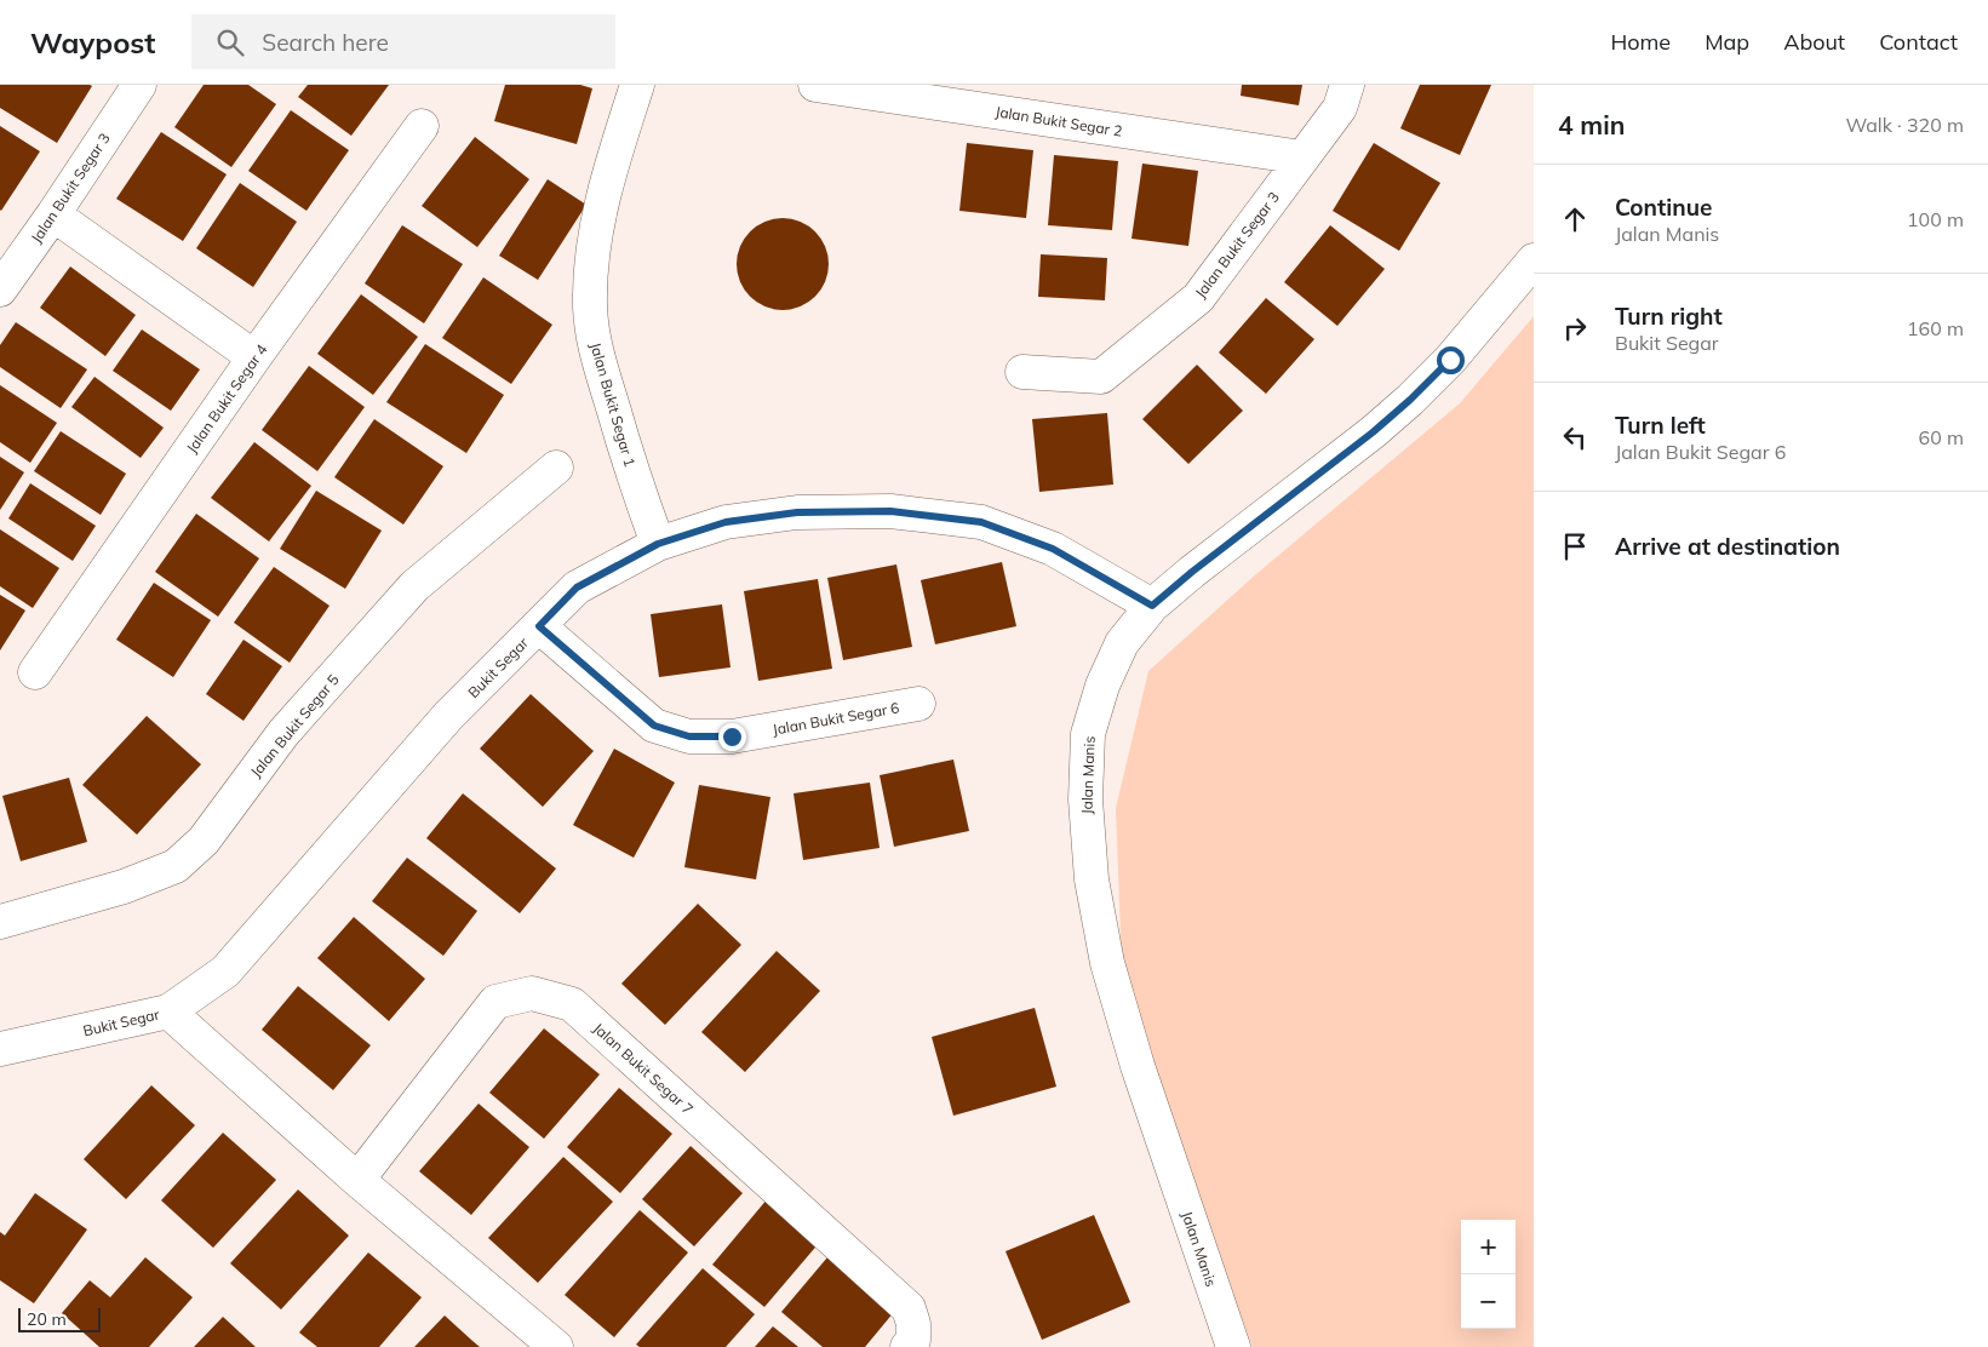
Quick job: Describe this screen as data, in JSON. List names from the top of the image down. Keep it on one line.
{"streets":{"street":["Jalan Bukit Segar 2","Jalan Bukit Segar 3","Jalan Bukit Segar 4","Jalan Bukit Segar 1","Bukit Segar","Jalan Bukit Segar 6","Jalan Bukit Segar 5","Jalan Manis","Jalan Bukit Segar 7"]},"crossings":[["Jalan Bukit Segar 2","Jalan Bukit Segar 3"],["Jalan Bukit Segar 1","Bukit Segar"],["Bukit Segar","Jalan Bukit Segar 6"],["Bukit Segar","Jalan Manis"]],"scale_bar":"20 m","page":{"header":"Waypost","search":"Search here","nav":["Home","Map","About","Contact"],"heading":["4 min","Walk · 320 m"],"list":[["Continue","Jalan Manis","100 m"],["Turn right","Bukit Segar","160 m"],["Turn left","Jalan Bukit Segar 6","60 m"],"Arrive at destination"],"map_buttons":["+","−"],"scale":"20 m"}}
